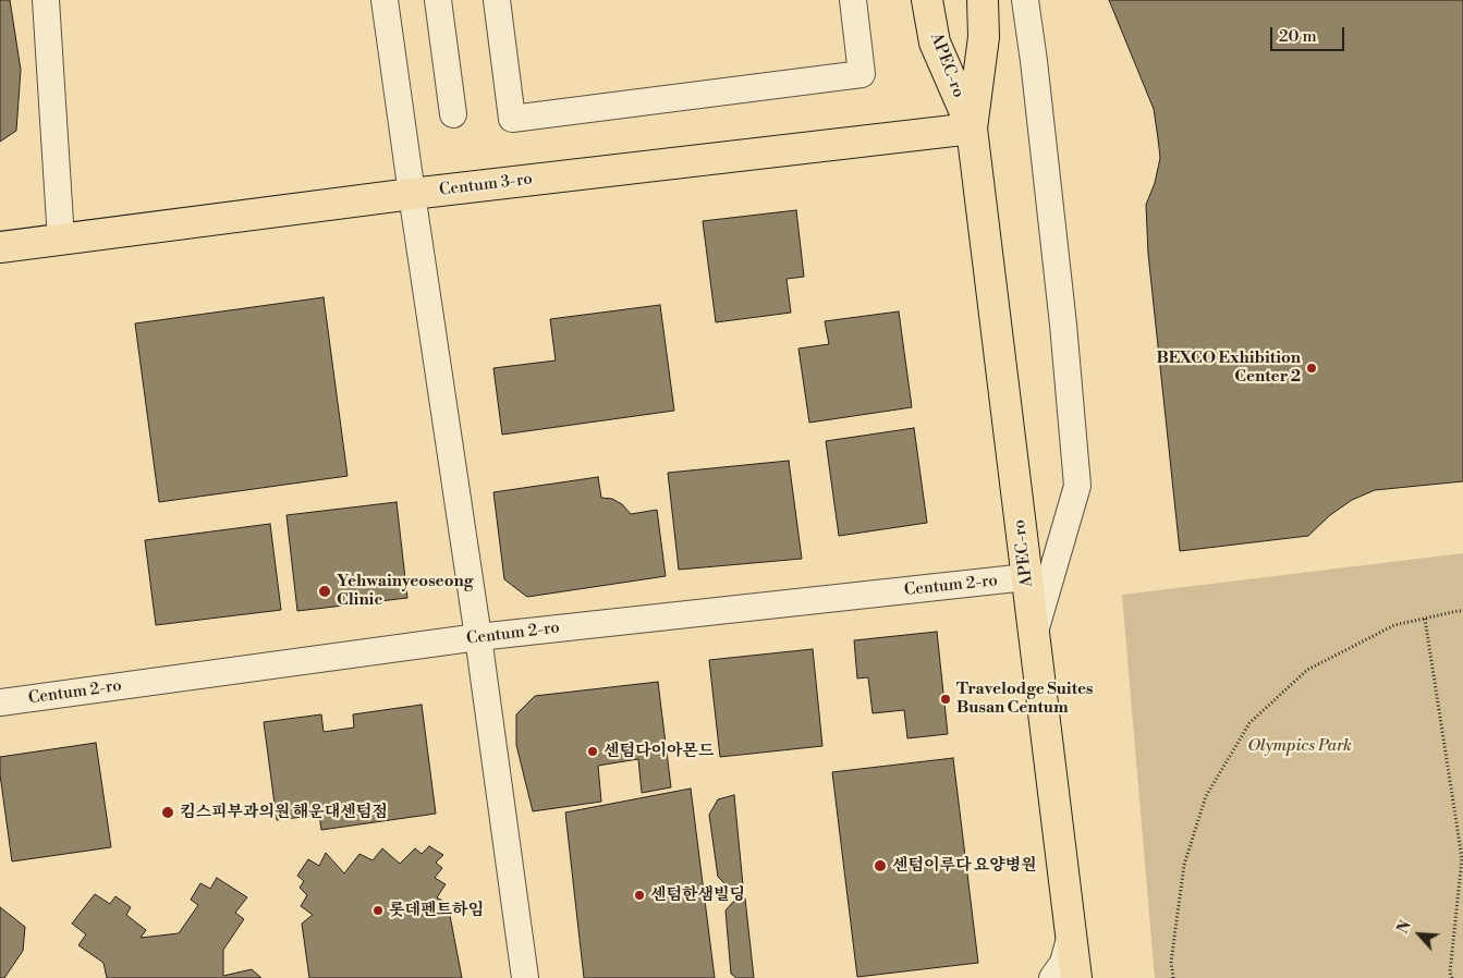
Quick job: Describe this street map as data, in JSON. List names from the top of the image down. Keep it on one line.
{"streets":{"main road":["APEC-ro","Centum 3-ro"],"street":["Centum 2-ro"]},"crossings":[["APEC-ro","Centum 3-ro"],["APEC-ro","Centum 2-ro"]],"parks":["Olympics Park"],"places":["BEXCO Exhibition Center 2","Yehwainyeoseong Clinic","Travelodge Suites Busan Centum","센텀다이아몬드","킴스피부과의원 해운대센텀점","센텀이루다 요양병원","센텀한샘빌딩","롯데펜트하임"],"scale_bar":"20 m","north":"top left"}
